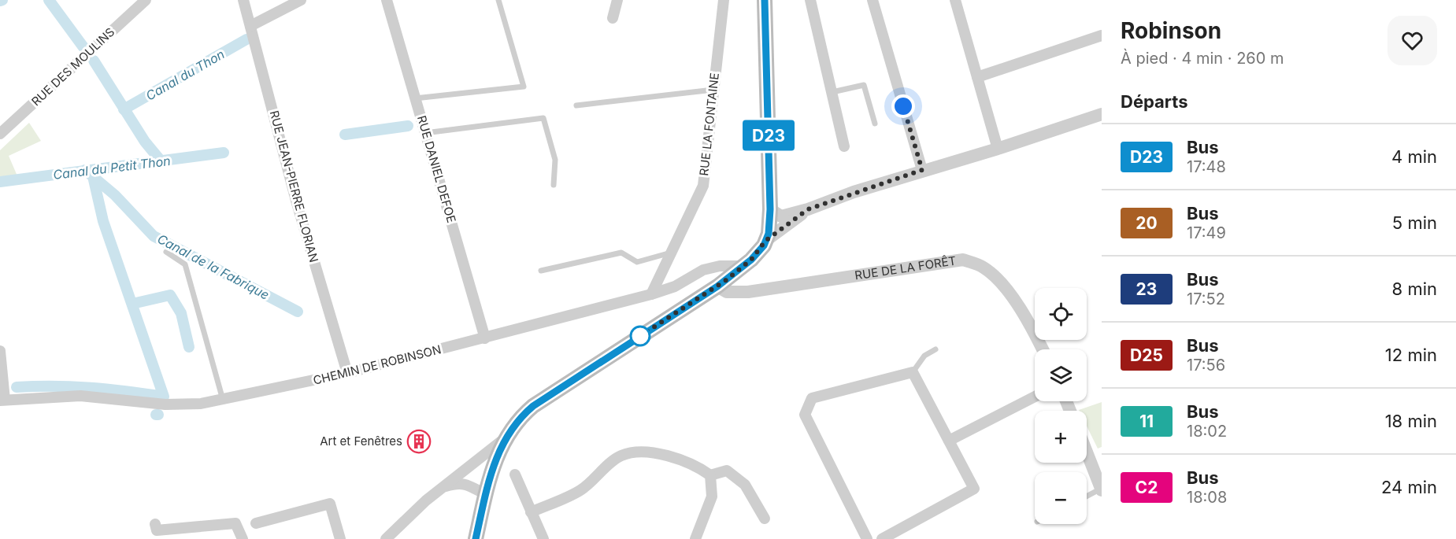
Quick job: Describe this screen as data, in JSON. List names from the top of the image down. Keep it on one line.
{"streets":{"street":["RUE DES MOULINS","RUE LA FONTAINE","RUE DANIEL DEFOE","RUE JEAN-PIERRE FLORIAN","RUE DE LA FORÊT","CHEMIN DE ROBINSON"]},"crossings":[["RUE LA FONTAINE","CHEMIN DE ROBINSON"],["RUE DANIEL DEFOE","CHEMIN DE ROBINSON"],["RUE JEAN-PIERRE FLORIAN","CHEMIN DE ROBINSON"]],"water":["Canal du Thon","Canal du Petit Thon","Canal de la Fabrique"],"places":{"building":["Art et Fenêtres"]},"lines":["bus line D23"],"page":{"on_map":"D23","heading":[["Robinson","À pied · 4 min · 260 m"],"Départs"],"list":[{"mark":"D23","name":"Bus","note":"17:48","value":"4 min"},{"mark":"20","name":"Bus","note":"17:49","value":"5 min"},{"mark":"23","name":"Bus","note":"17:52","value":"8 min"},{"mark":"D25","name":"Bus","note":"17:56","value":"12 min"},{"mark":"11","name":"Bus","note":"18:02","value":"18 min"},{"mark":"C2","name":"Bus","note":"18:08","value":"24 min"}],"map_buttons":["+","−"]}}
